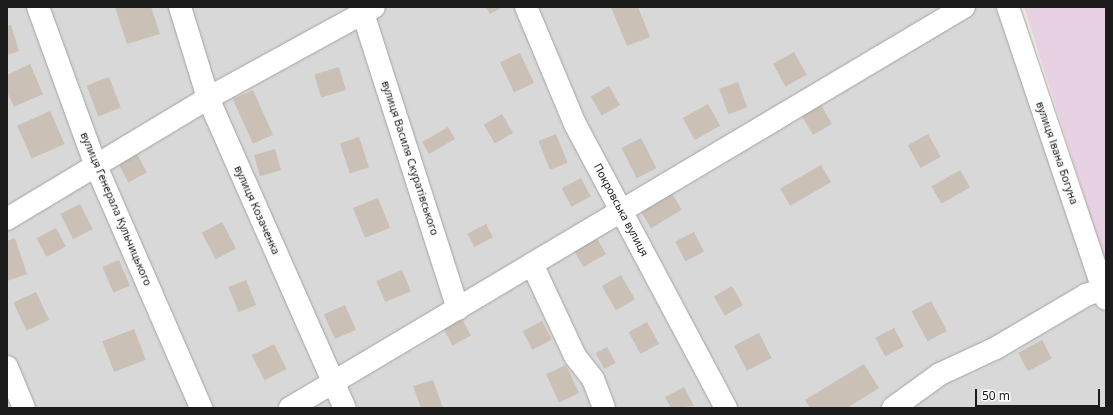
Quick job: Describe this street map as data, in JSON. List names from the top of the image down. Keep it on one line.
{"streets":{"street":["вулиця Івана Богуна","вулиця Василя Скуратівського","вулиця Генерала Кульчицького","вулиця Козаченка","Покровська вулиця"]},"scale_bar":"50 m"}
